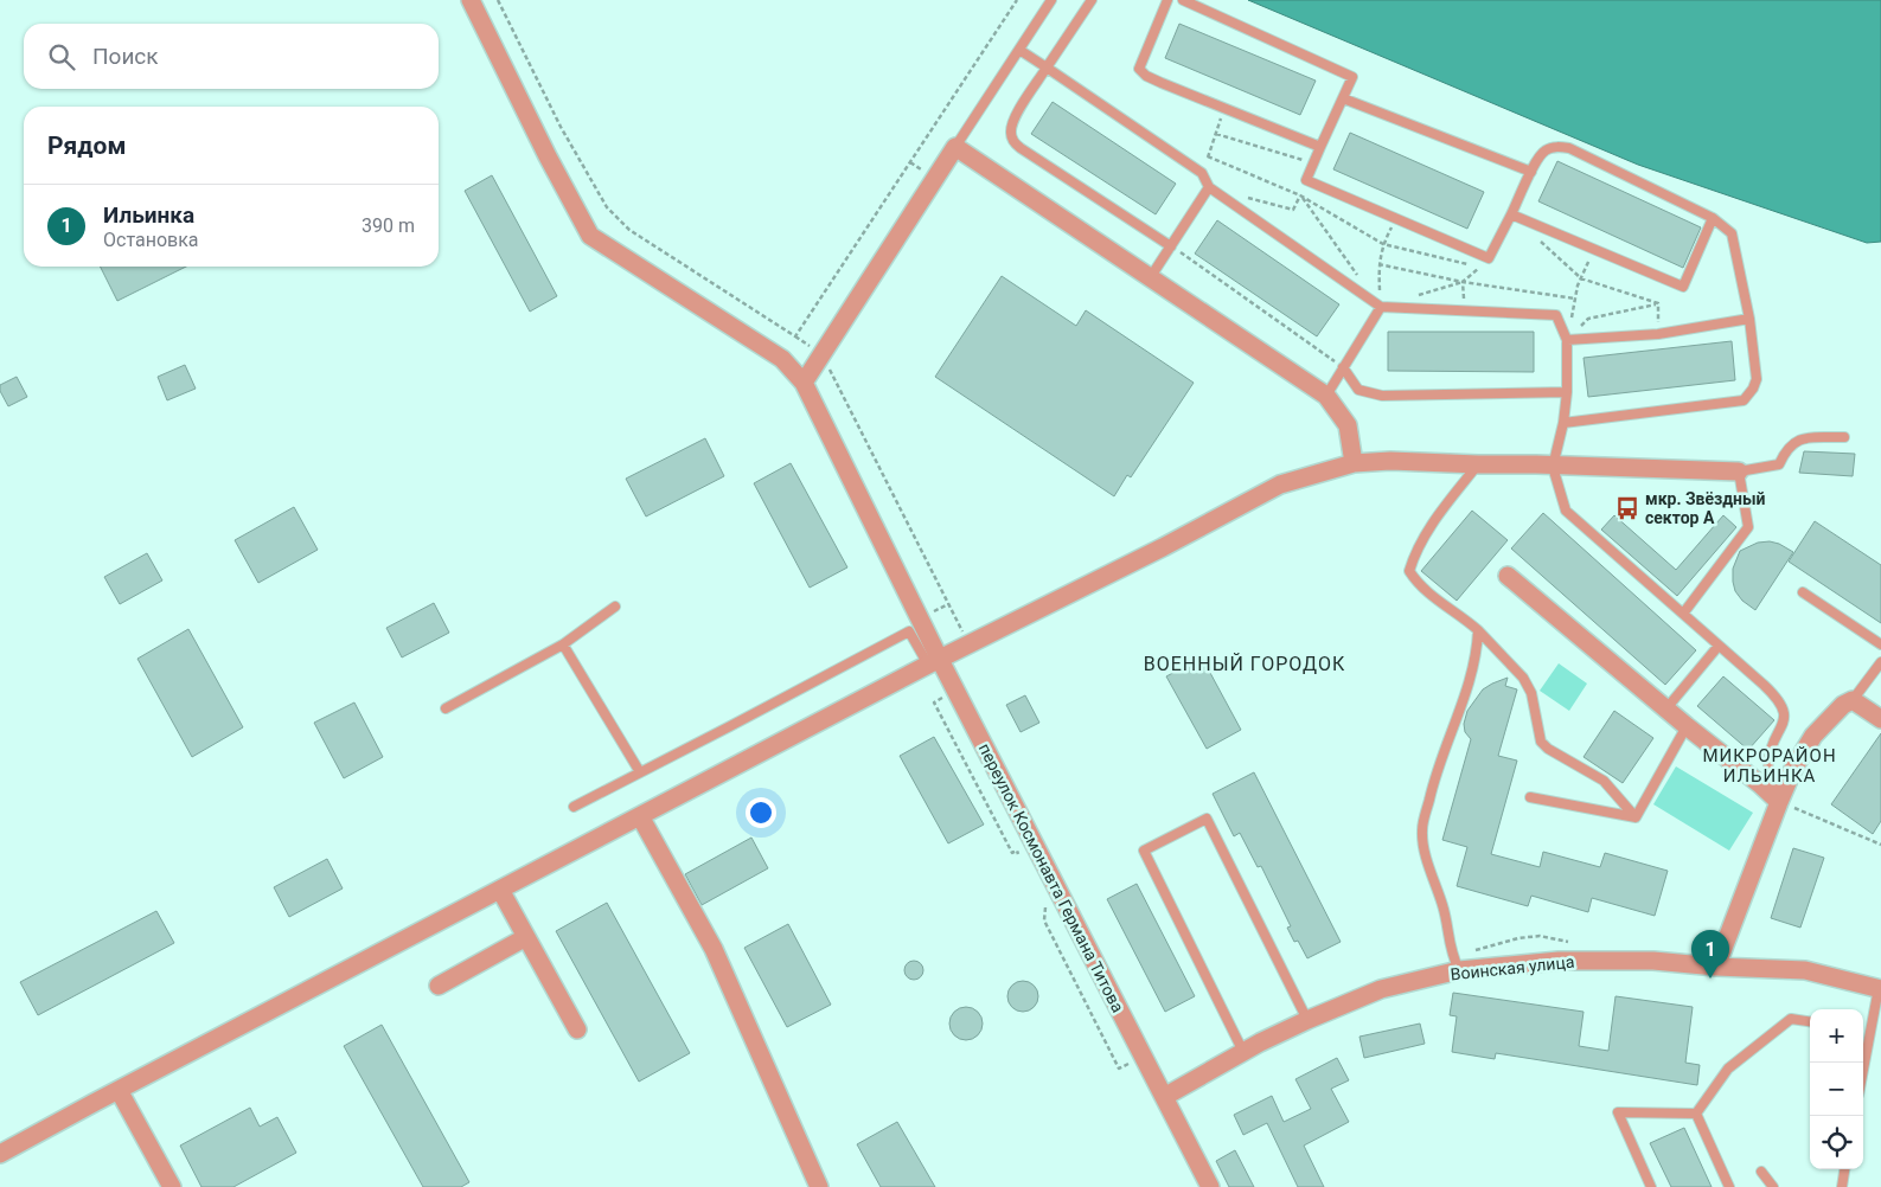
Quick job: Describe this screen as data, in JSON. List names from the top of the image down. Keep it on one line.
{"streets":{"street":["переулок Космонавта Германа Титова","Воинская улица"]},"crossings":[["переулок Космонавта Германа Титова","Воинская улица"]],"districts":["ВОЕННЫЙ ГОРОДОК","МИКРОРАЙОН ИЛЬИНКА"],"places":{"bus stop":["мкр. Звёздный сектор А"]},"page":{"search":"Поиск","heading":"Рядом","list":[{"mark":"1","name":"Ильинка","note":"Остановка","value":"390 m"}],"pins":"1","map_buttons":["+","−"]}}
